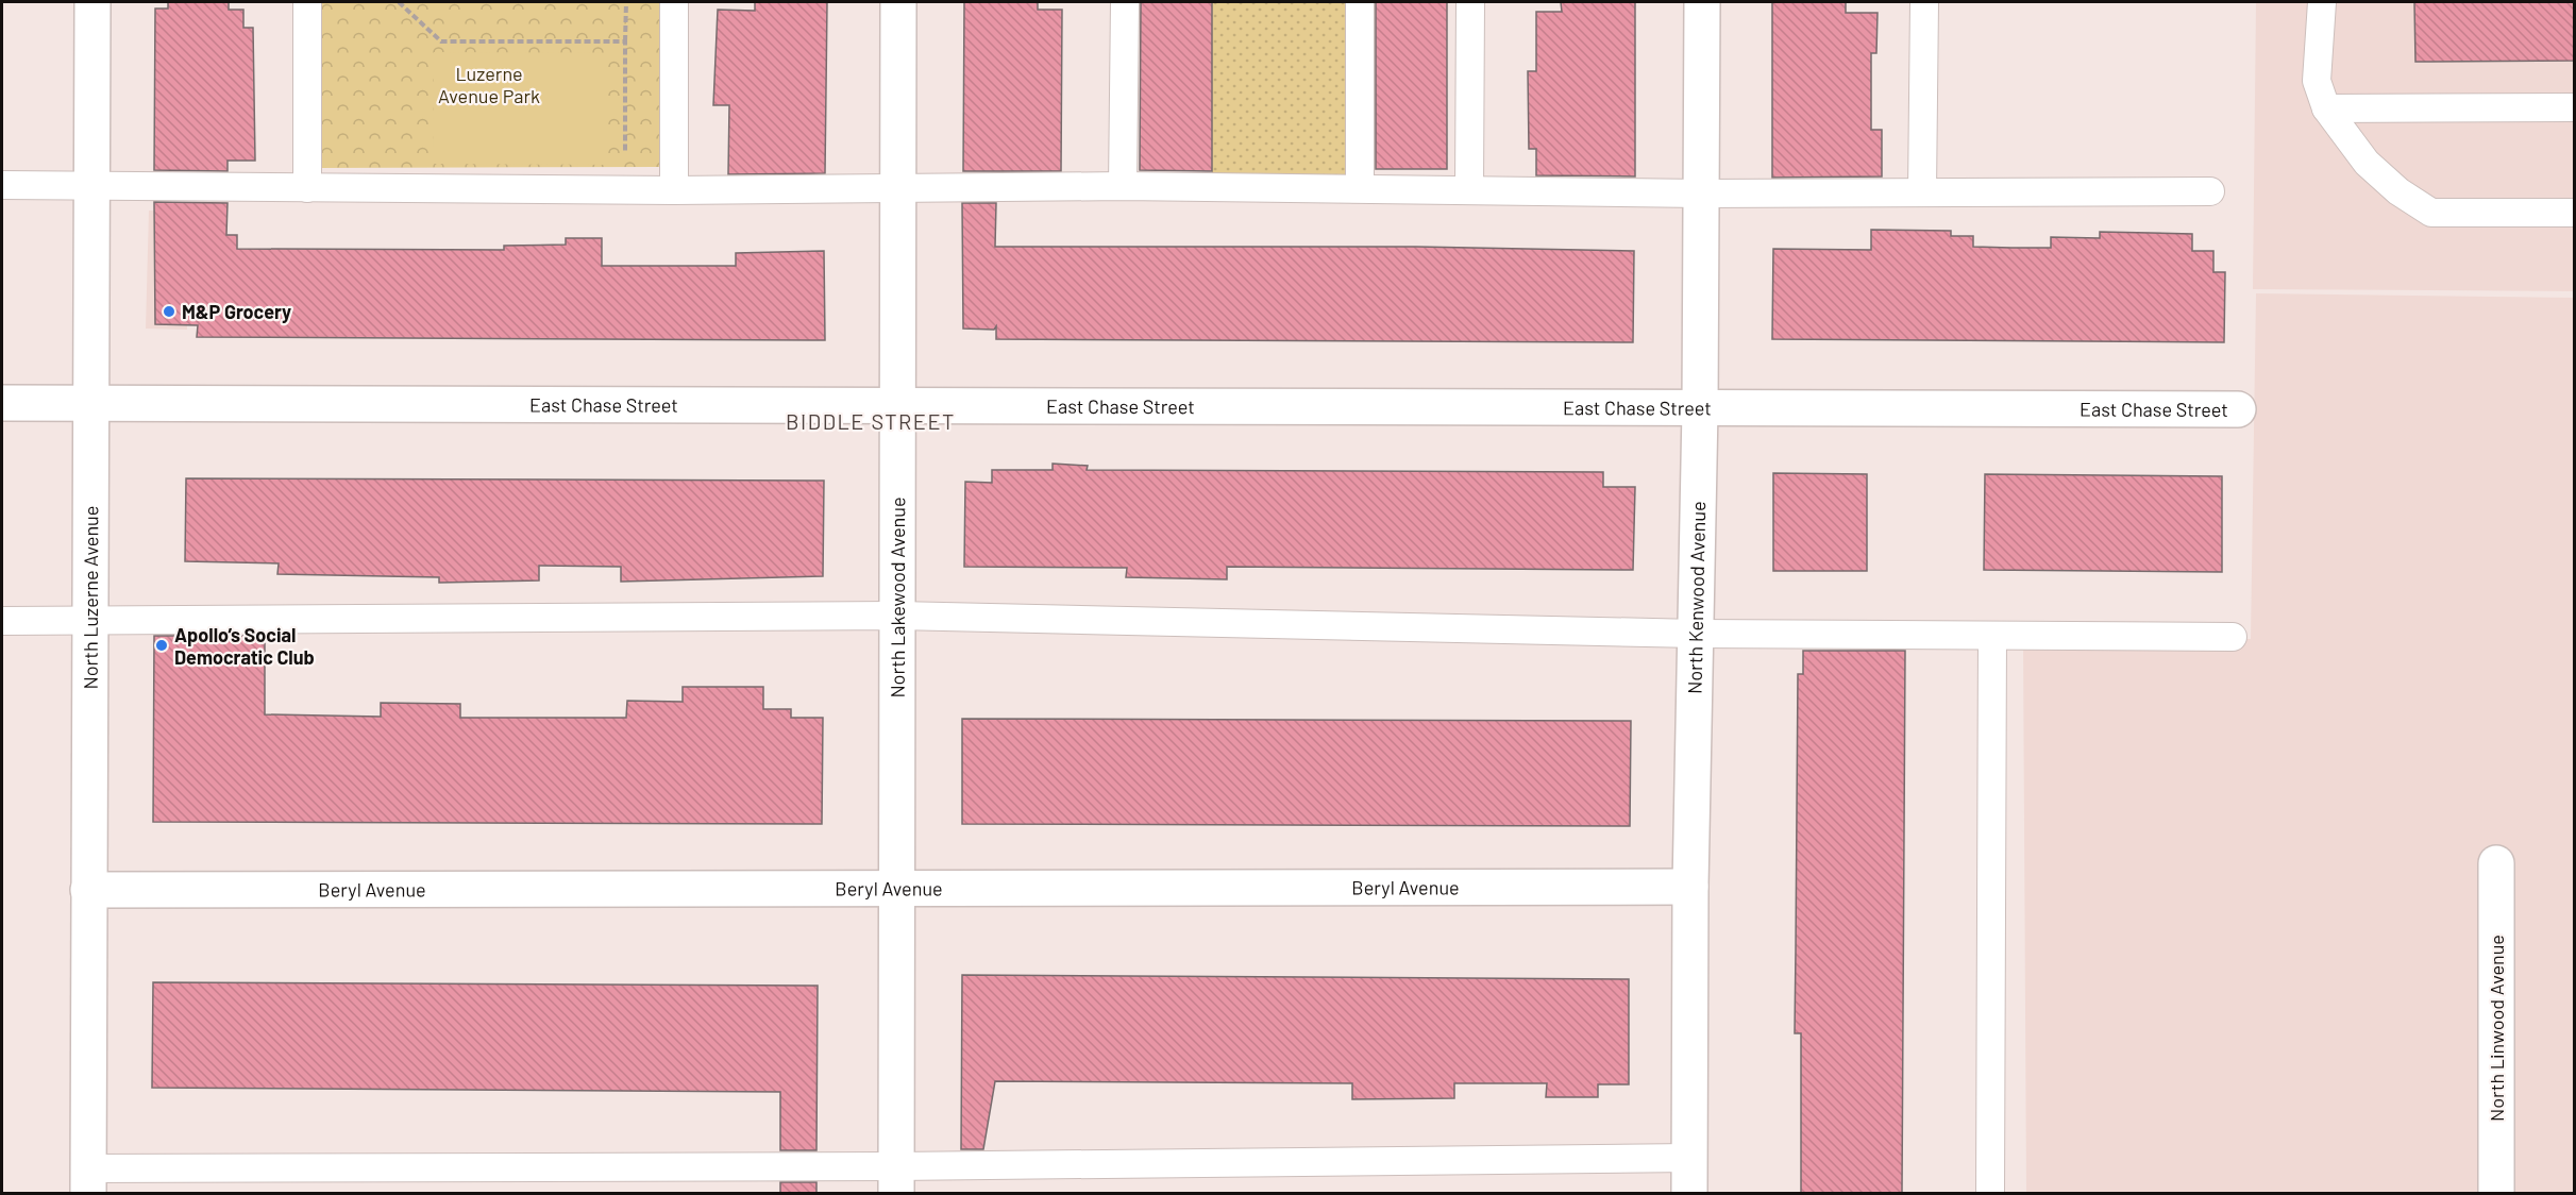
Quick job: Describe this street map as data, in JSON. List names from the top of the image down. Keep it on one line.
{"streets":{"street":["East Chase Street","North Luzerne Avenue","North Lakewood Avenue","North Kenwood Avenue","Beryl Avenue","North Linwood Avenue"]},"crossings":[["East Chase Street","North Luzerne Avenue"],["East Chase Street","North Lakewood Avenue"],["East Chase Street","North Kenwood Avenue"],["North Luzerne Avenue","Beryl Avenue"],["North Lakewood Avenue","Beryl Avenue"],["North Kenwood Avenue","Beryl Avenue"]],"districts":["BIDDLE STREET"],"parks":["Luzerne Avenue Park"],"places":["M&P Grocery","Apollo’s Social Democratic Club"]}
